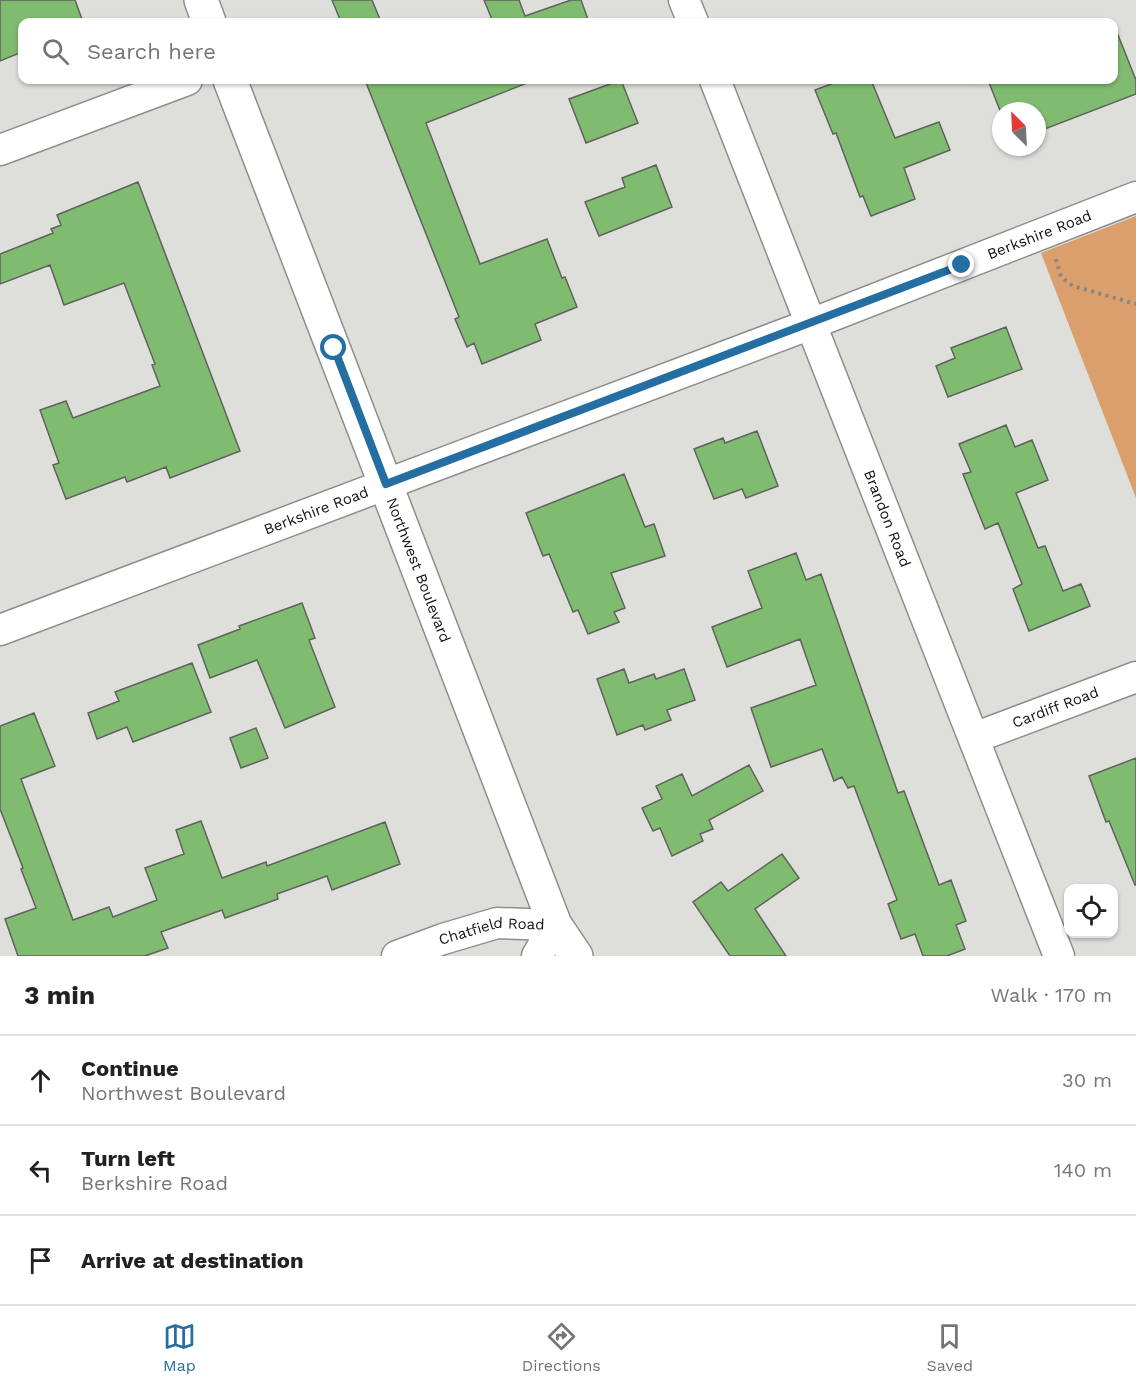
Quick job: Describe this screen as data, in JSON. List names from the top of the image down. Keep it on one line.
{"streets":{"main road":["Northwest Boulevard"],"street":["Berkshire Road","Brandon Road","Cardiff Road","Chatfield Road"]},"crossings":[["Berkshire Road","Brandon Road"],["Berkshire Road","Northwest Boulevard"],["Brandon Road","Cardiff Road"],["Northwest Boulevard","Chatfield Road"]],"north":"top left","page":{"search":"Search here","heading":["3 min","Walk · 170 m"],"list":[["Continue","Northwest Boulevard","30 m"],["Turn left","Berkshire Road","140 m"],"Arrive at destination"],"nav":["Map","Directions","Saved"]}}
